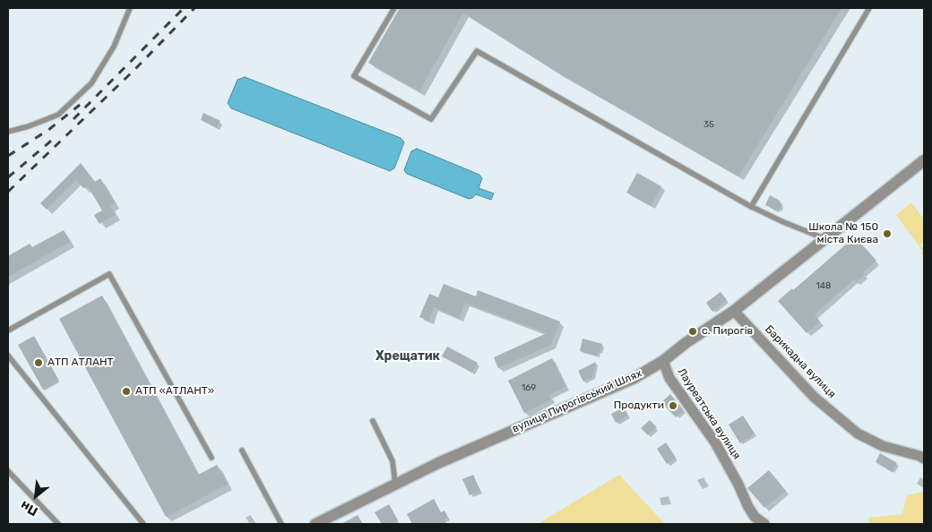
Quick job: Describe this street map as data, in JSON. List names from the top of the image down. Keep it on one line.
{"streets":{"street":["Барикадна вулиця","вулиця Пирогівський Шлях","Лауреатська вулиця"]},"crossings":[["Барикадна вулиця","вулиця Пирогівський Шлях"],["вулиця Пирогівський Шлях","Лауреатська вулиця"]],"districts":["Хрещатик"],"places":["Школа № 150 міста Києва","с. Пирогів","АТП АТЛАНТ","АТП «АТЛАНТ»","Продукти"],"house_numbers":["35","148","169"],"north":"bottom left"}
